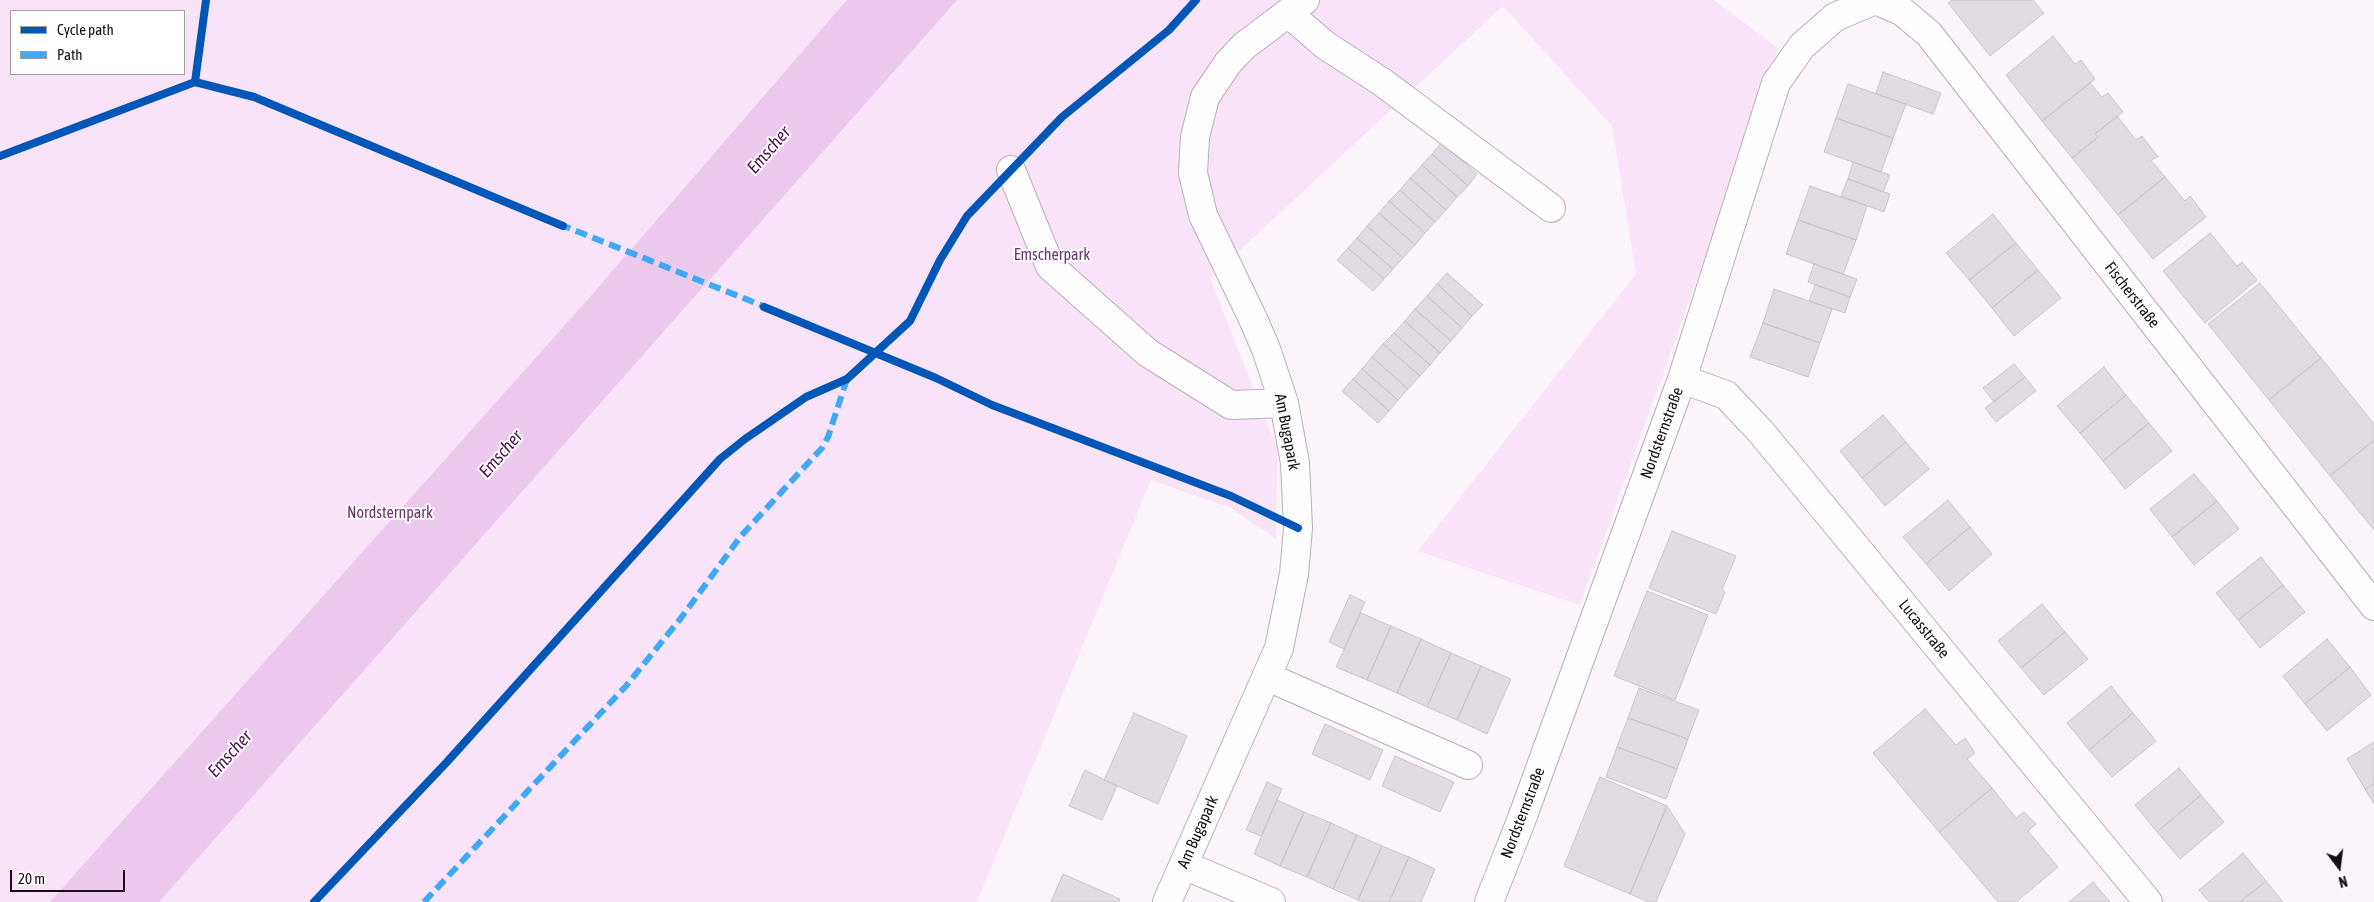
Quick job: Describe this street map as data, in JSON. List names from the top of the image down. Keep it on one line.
{"streets":{"street":["Fischerstraße","Am Bugapark","Nordsternstraße","Lucasstraße"]},"crossings":[["Fischerstraße","Nordsternstraße"],["Nordsternstraße","Lucasstraße"]],"water":["Emscher"],"parks":["Emscherpark","Nordsternpark"],"legend":["Cycle path","Path"],"scale_bar":"20 m","north":"bottom"}
